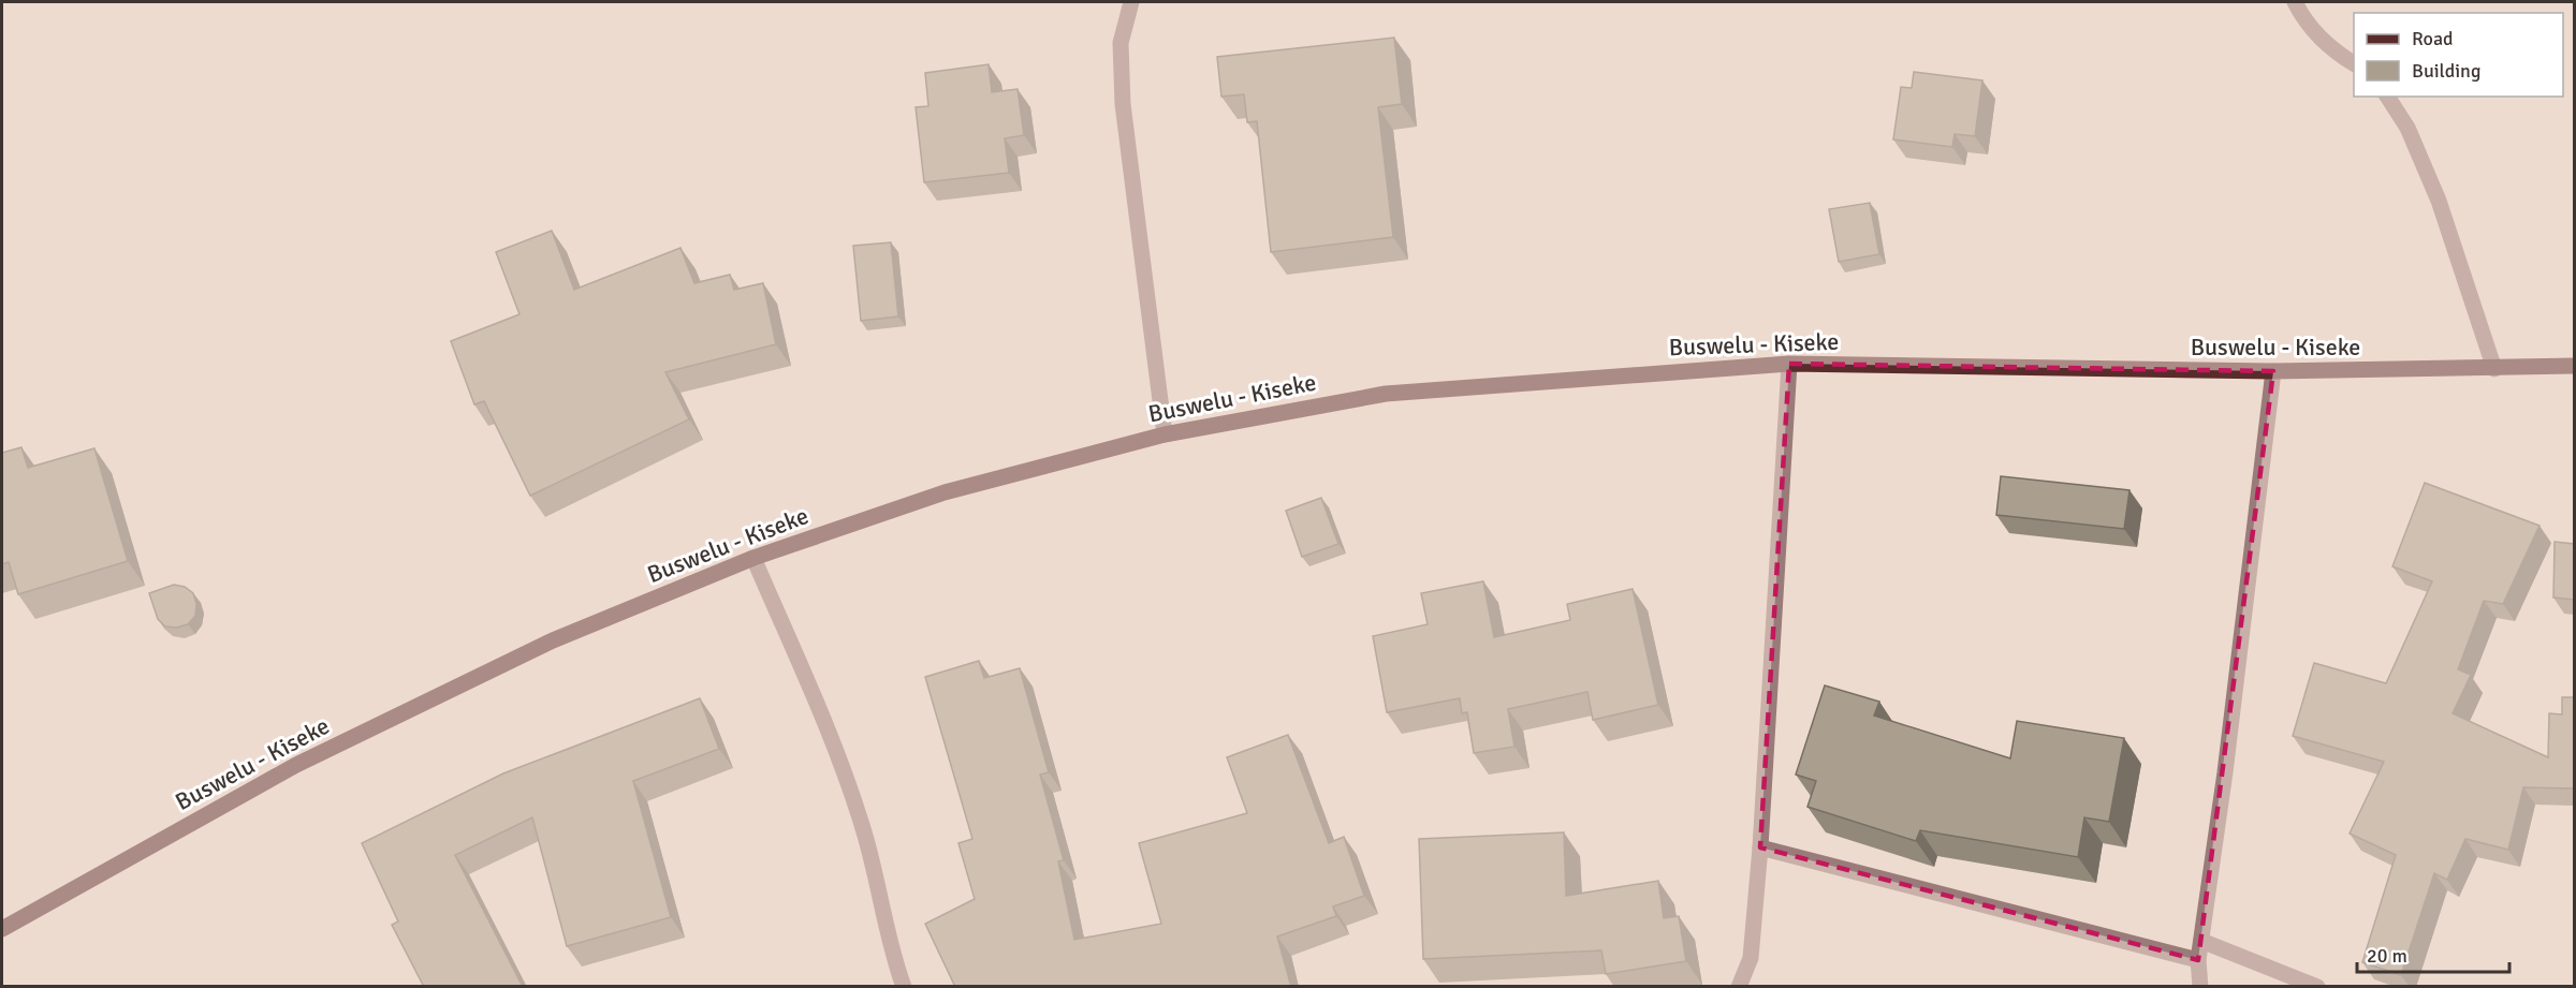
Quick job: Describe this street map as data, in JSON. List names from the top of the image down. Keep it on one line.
{"streets":{"main road":["Buswelu - Kiseke"]},"legend":["Road","Building"],"scale_bar":"20 m"}
